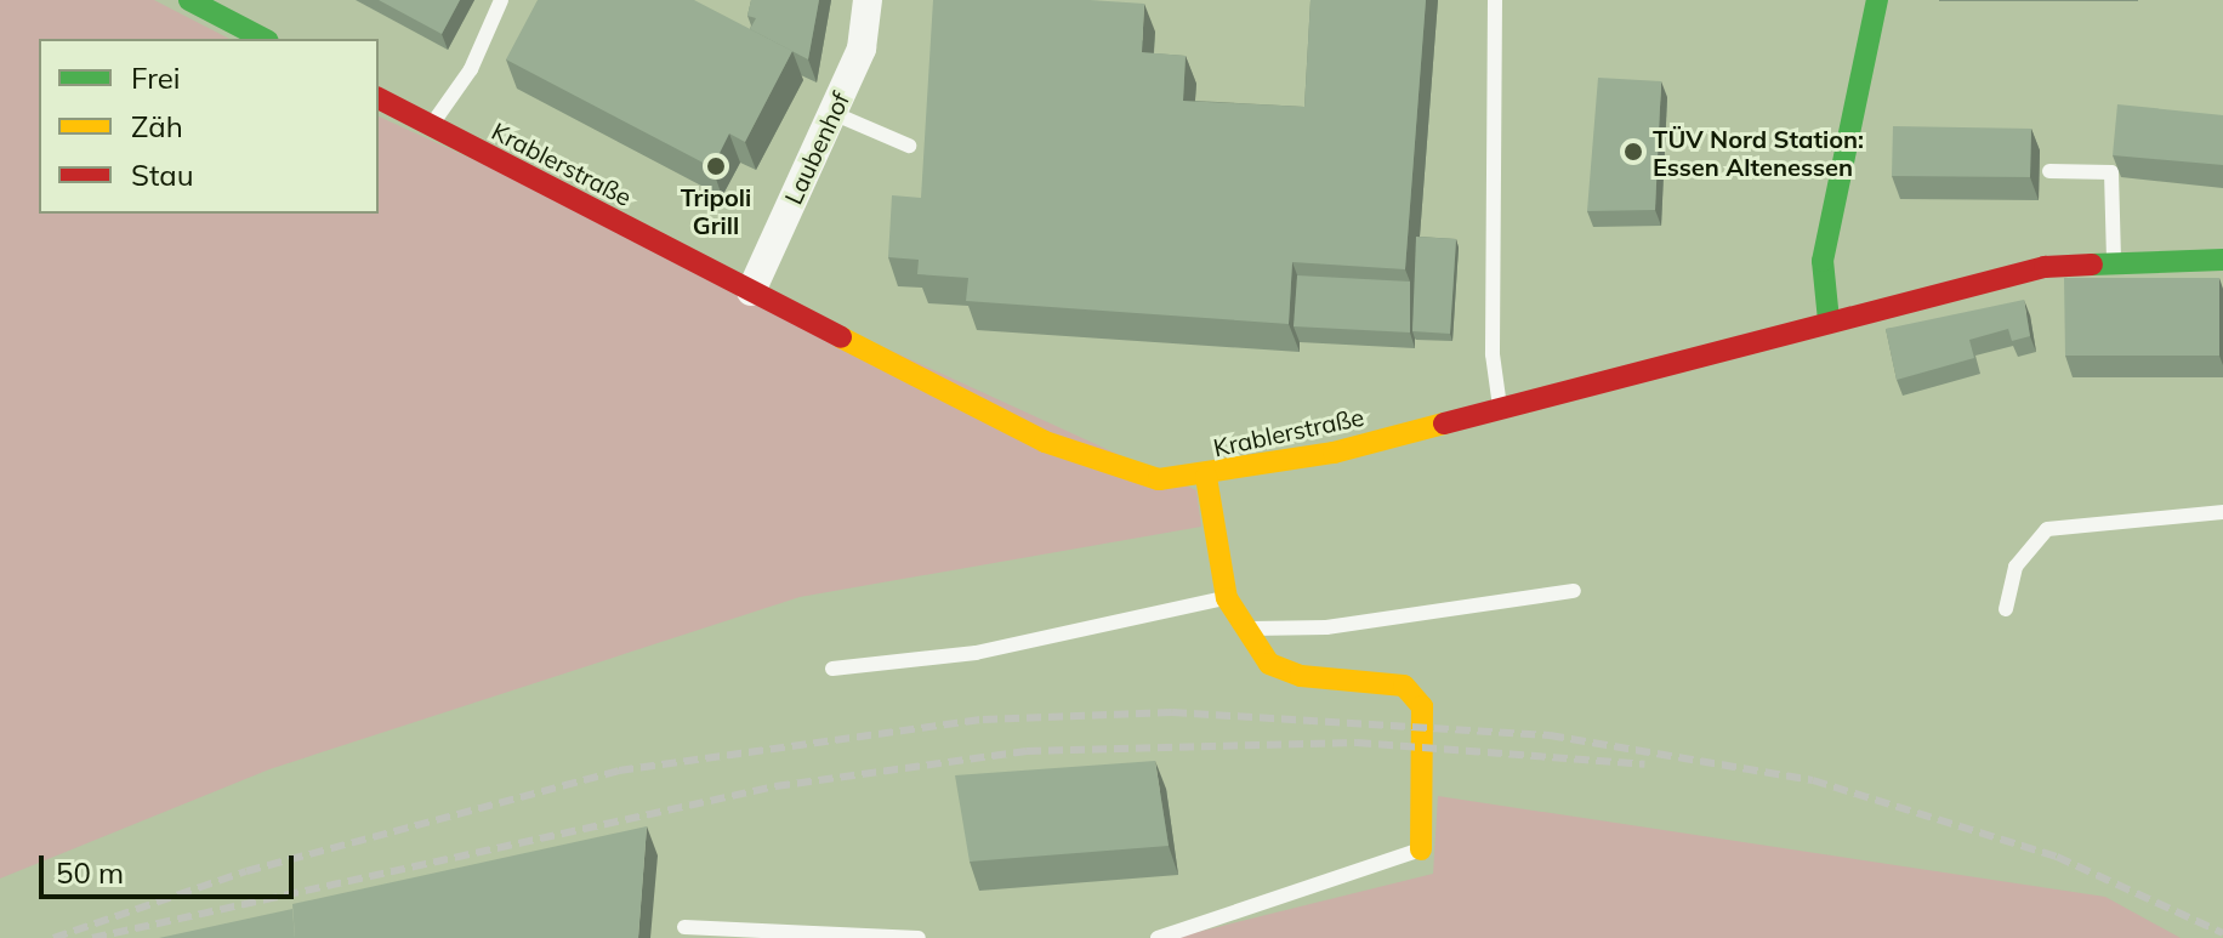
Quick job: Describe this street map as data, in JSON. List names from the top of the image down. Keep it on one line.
{"streets":{"street":["Laubenhof","Krablerstraße"]},"crossings":[["Laubenhof","Krablerstraße"]],"places":["TÜV Nord Station: Essen Altenessen","Tripoli Grill"],"legend":["Frei","Zäh","Stau"],"scale_bar":"50 m"}
